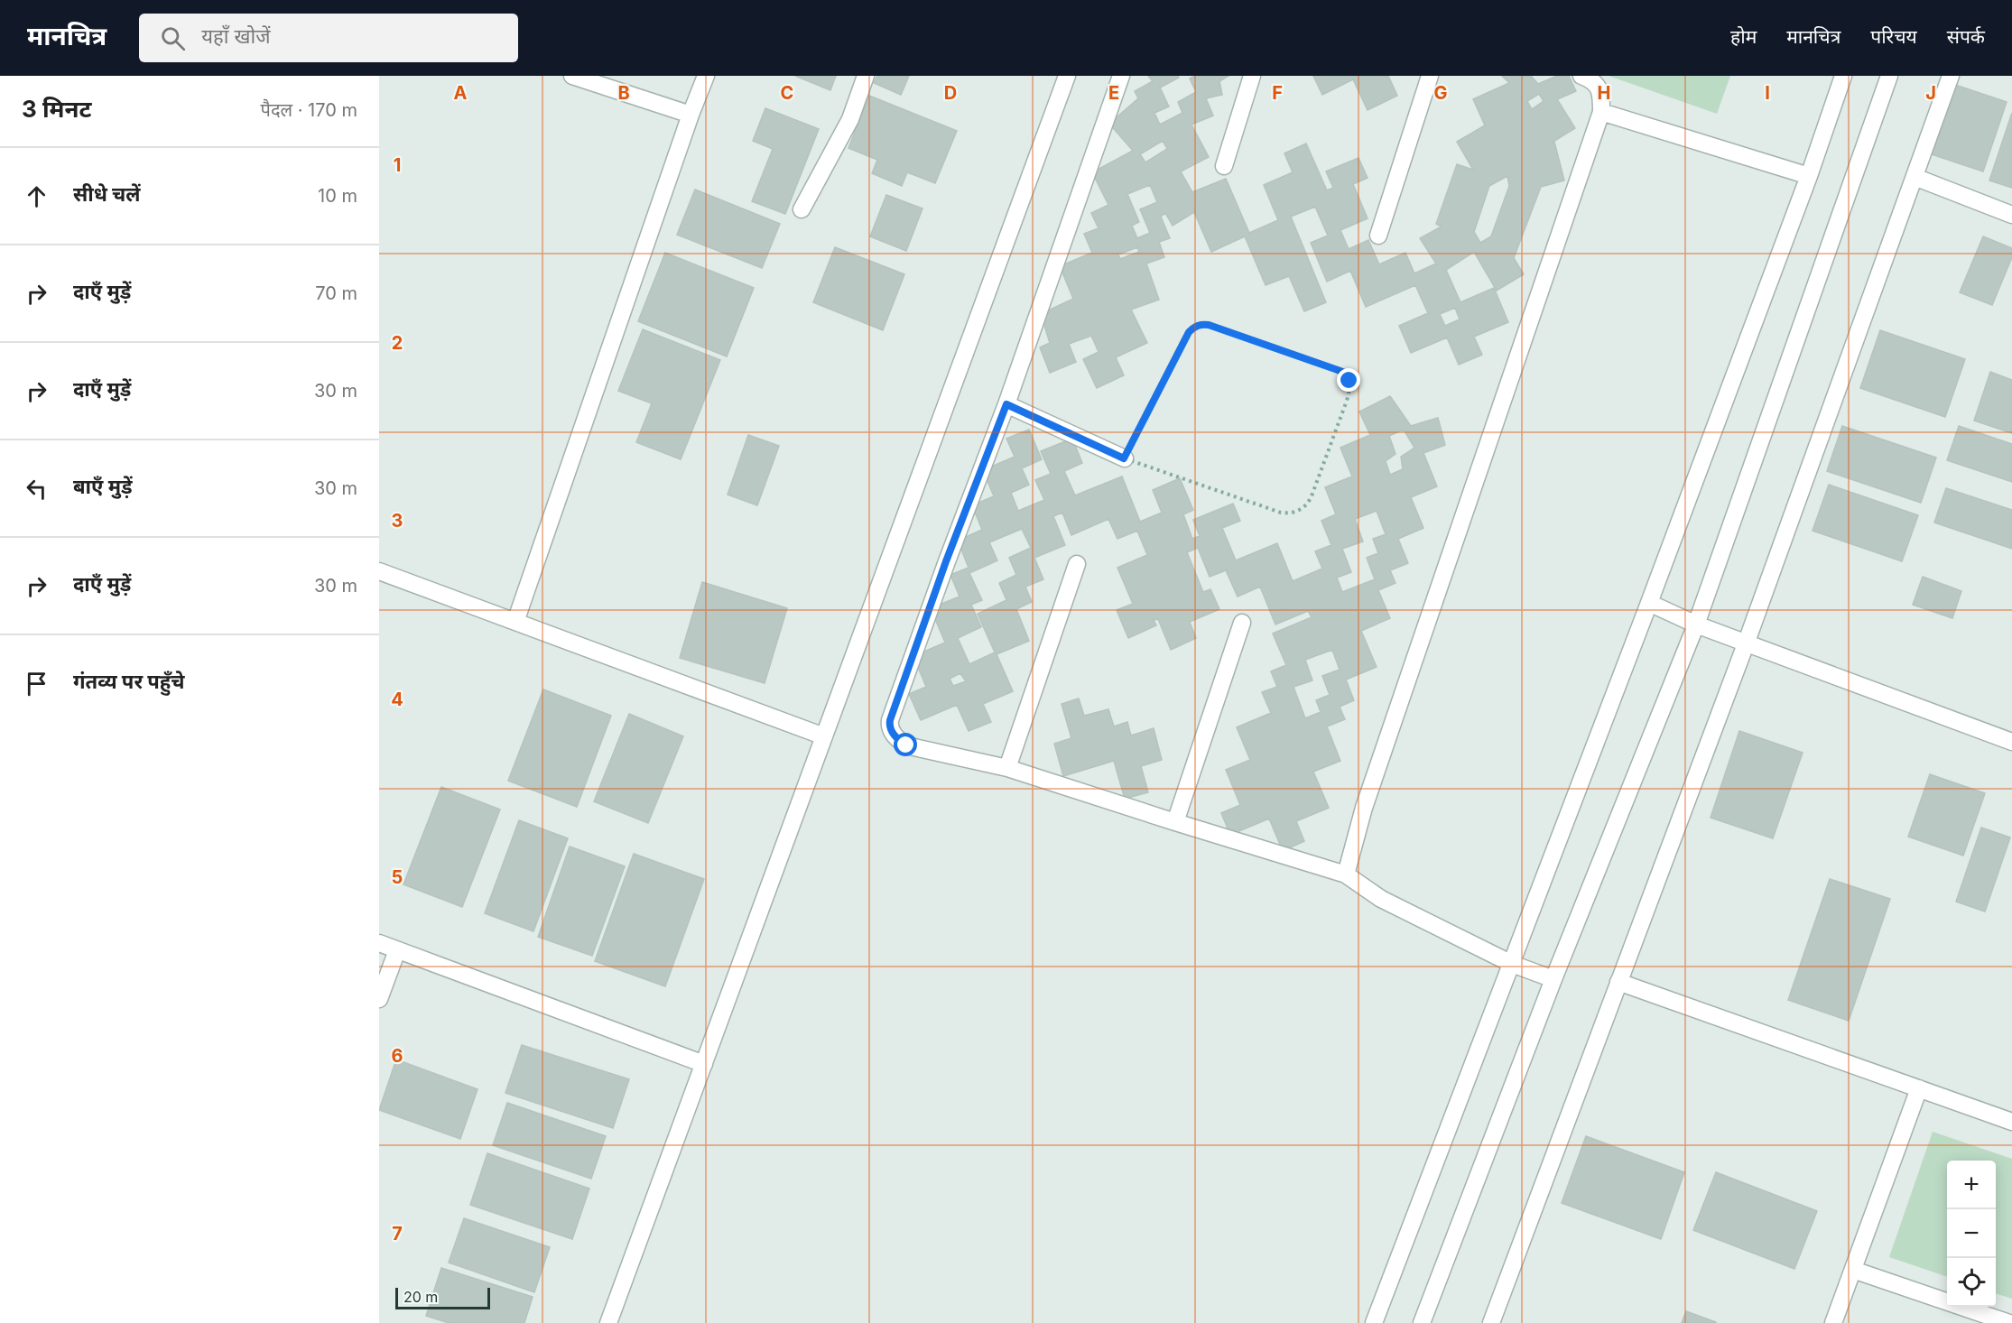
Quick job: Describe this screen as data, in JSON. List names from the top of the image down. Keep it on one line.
{"scale_bar":"20 m","page":{"header":"मानचित्र","search":"यहाँ खोजें","nav":["होम","मानचित्र","परिचय","संपर्क"],"heading":["3 मिनट","पैदल · 170 m"],"list":[["सीधे चलें","10 m"],["दाएँ मुड़ें","70 m"],["दाएँ मुड़ें","30 m"],["बाएँ मुड़ें","30 m"],["दाएँ मुड़ें","30 m"],"गंतव्य पर पहुँचे"],"map_buttons":["+","−"],"scale":"20 m"},"grid":{"columns":["A","B","C","D","E","F","G","H","I","J"],"rows":["1","2","3","4","5","6","7"]}}
